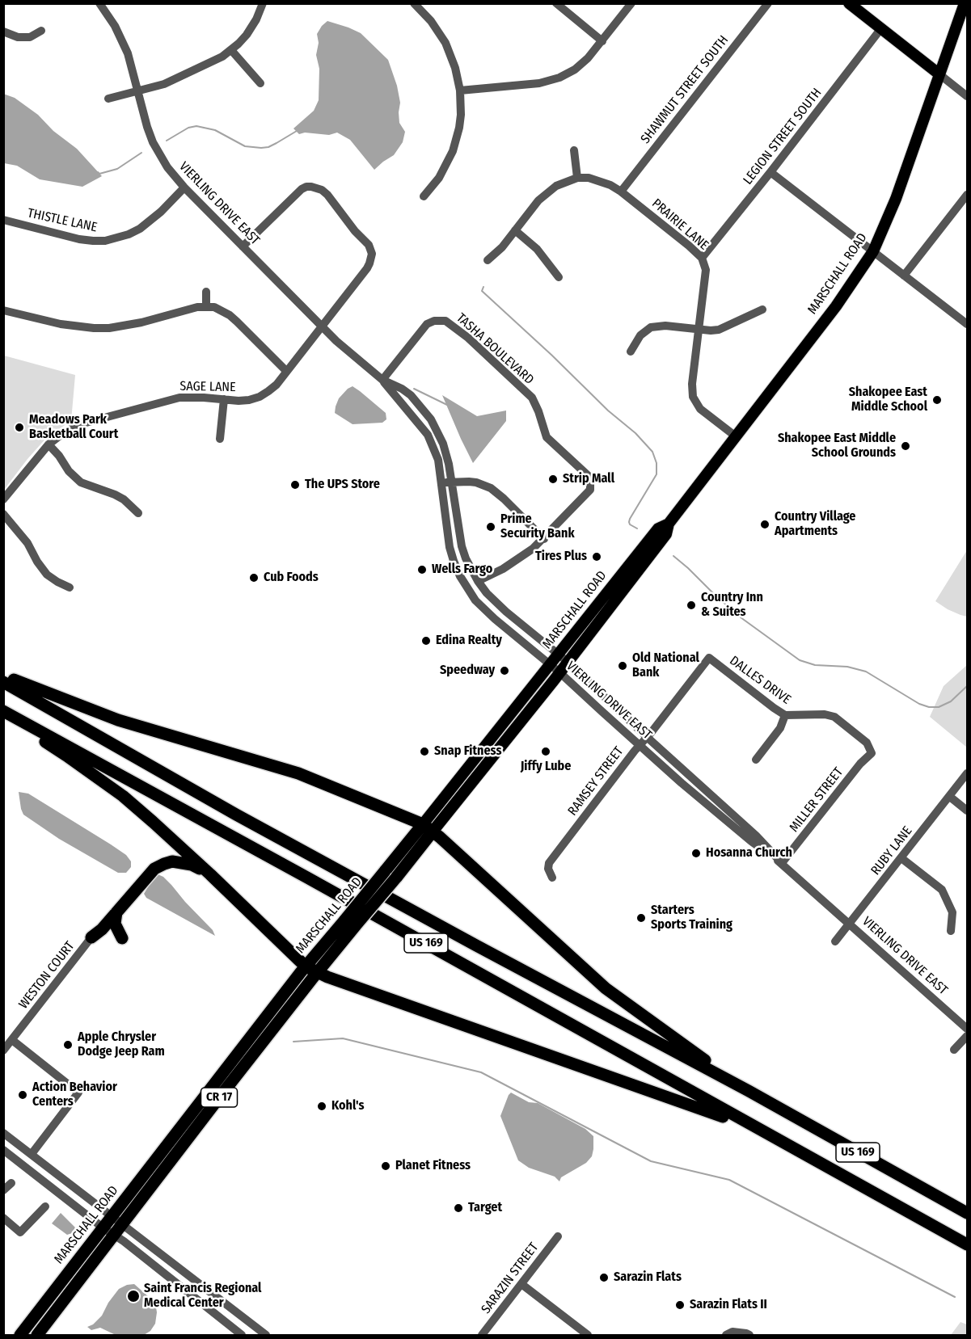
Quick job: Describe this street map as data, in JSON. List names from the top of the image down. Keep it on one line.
{"streets":{"highway":["MARSCHALL ROAD","US 169","CR 17"],"street":["SHAWMUT STREET SOUTH","LEGION STREET SOUTH","VIERLING DRIVE EAST","THISTLE LANE","PRAIRIE LANE","TASHA BOULEVARD","SAGE LANE","DALLES DRIVE","RAMSEY STREET","MILLER STREET","RUBY LANE","WESTON COURT","SARAZIN STREET"]},"crossings":[["SHAWMUT STREET SOUTH","PRAIRIE LANE"],["LEGION STREET SOUTH","PRAIRIE LANE"],["VIERLING DRIVE EAST","THISTLE LANE"],["VIERLING DRIVE EAST","MARSCHALL ROAD"],["VIERLING DRIVE EAST","TASHA BOULEVARD"],["VIERLING DRIVE EAST","SAGE LANE"],["VIERLING DRIVE EAST","RAMSEY STREET"],["VIERLING DRIVE EAST","MILLER STREET"],["VIERLING DRIVE EAST","RUBY LANE"],["PRAIRIE LANE","MARSCHALL ROAD"],["DALLES DRIVE","RAMSEY STREET"],["DALLES DRIVE","MILLER STREET"]],"places":["Shakopee East Middle School","Meadows Park Basketball Court","Shakopee East Middle School Grounds","Strip Mall","The UPS Store","Country Village Apartments","Prime Security Bank","Tires Plus","Wells Fargo","Cub Foods","Country Inn & Suites","Edina Realty","Old National Bank","Speedway","Snap Fitness","Jiffy Lube","Hosanna Church","Starters Sports Training","Apple Chrysler Dodge Jeep Ram","Action Behavior Centers","Kohl's","Planet Fitness","Target","Sarazin Flats","Saint Francis Regional Medical Center","Sarazin Flats II"]}
